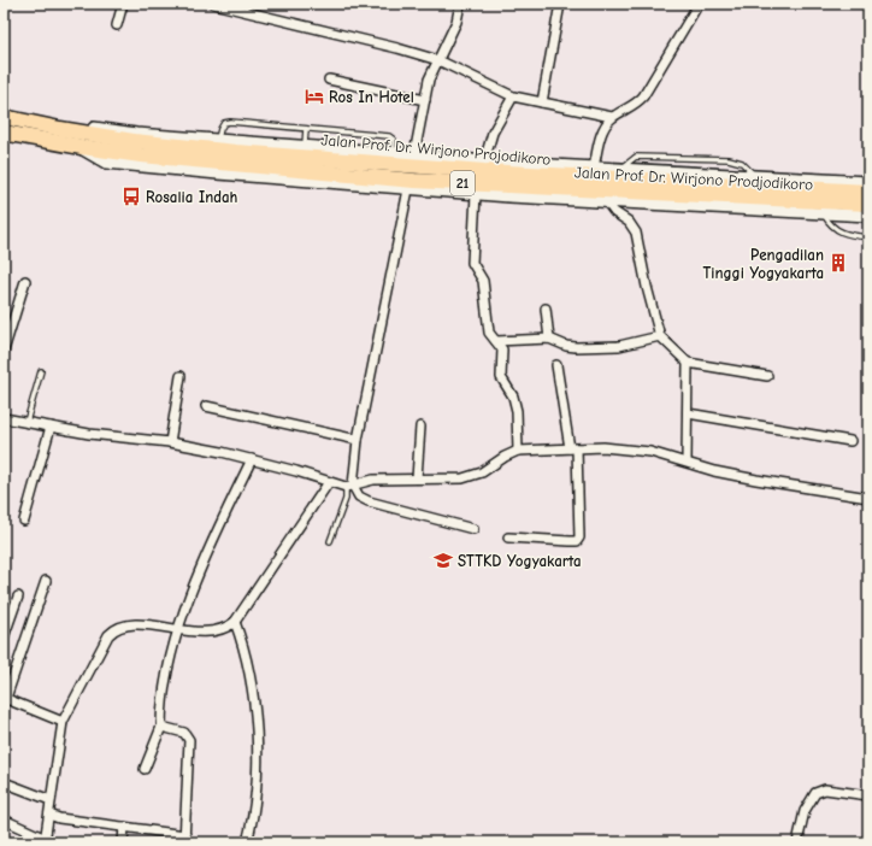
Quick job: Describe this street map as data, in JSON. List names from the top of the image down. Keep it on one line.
{"streets":{"highway":["Jalan Prof. Dr. Wirjono Projodikoro","Jalan Prof. Dr. Wirjono Prodjodikoro","21"]},"crossings":[["Jalan Prof. Dr. Wirjono Projodikoro","Jalan Prof. Dr. Wirjono Prodjodikoro"],["Jalan Prof. Dr. Wirjono Prodjodikoro","21"]],"places":{"hotel":["Ros In Hotel"],"bus stop":["Rosalia Indah"],"building":["Pengadilan Tinggi Yogyakarta"],"school or university":["STTKD Yogyakarta"]}}
